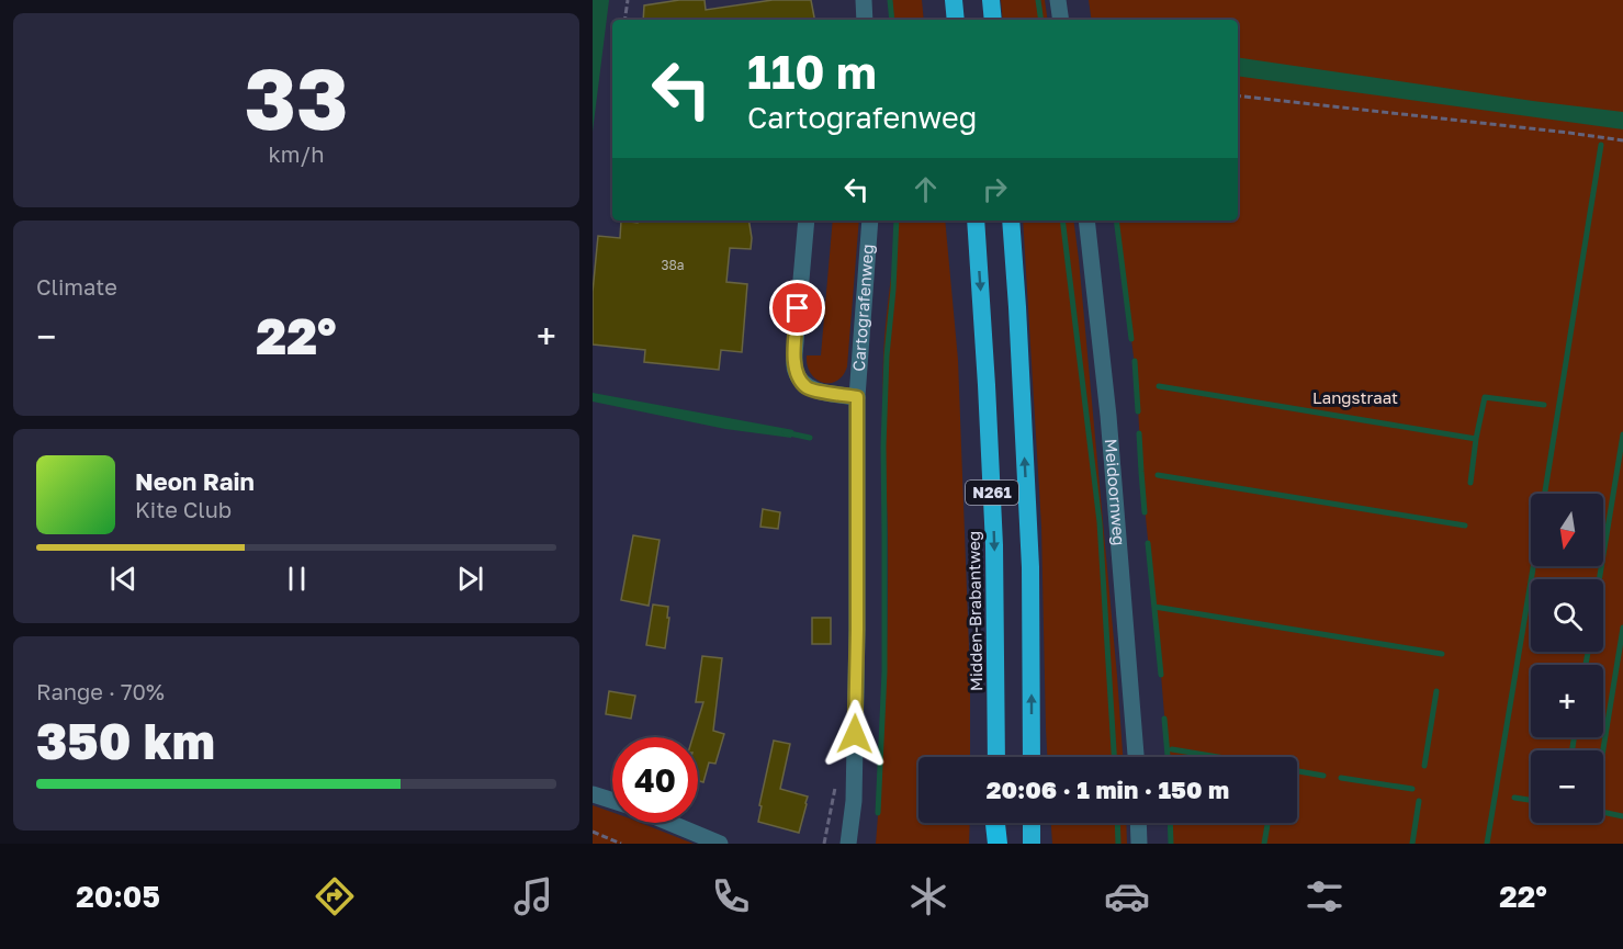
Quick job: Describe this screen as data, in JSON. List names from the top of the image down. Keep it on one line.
{"streets":{"highway":["N261","Midden-Brabantweg"],"street":["Cartografenweg","Meidoornweg"]},"parks":["Langstraat"],"house_numbers":["38a"],"north":"bottom","page":{"tile":[["33","km/h"],"Climate",["Range · 70%","350 km"]],"turn":["110 m","Cartografenweg"],"heat":["−","22°","+"],"song":["Neon Rain","Kite Club"],"map_buttons":["+","−"],"limit":"40","trip":"20:06 · 1 min · 150 m","tabs":["20:05","22°"]}}
